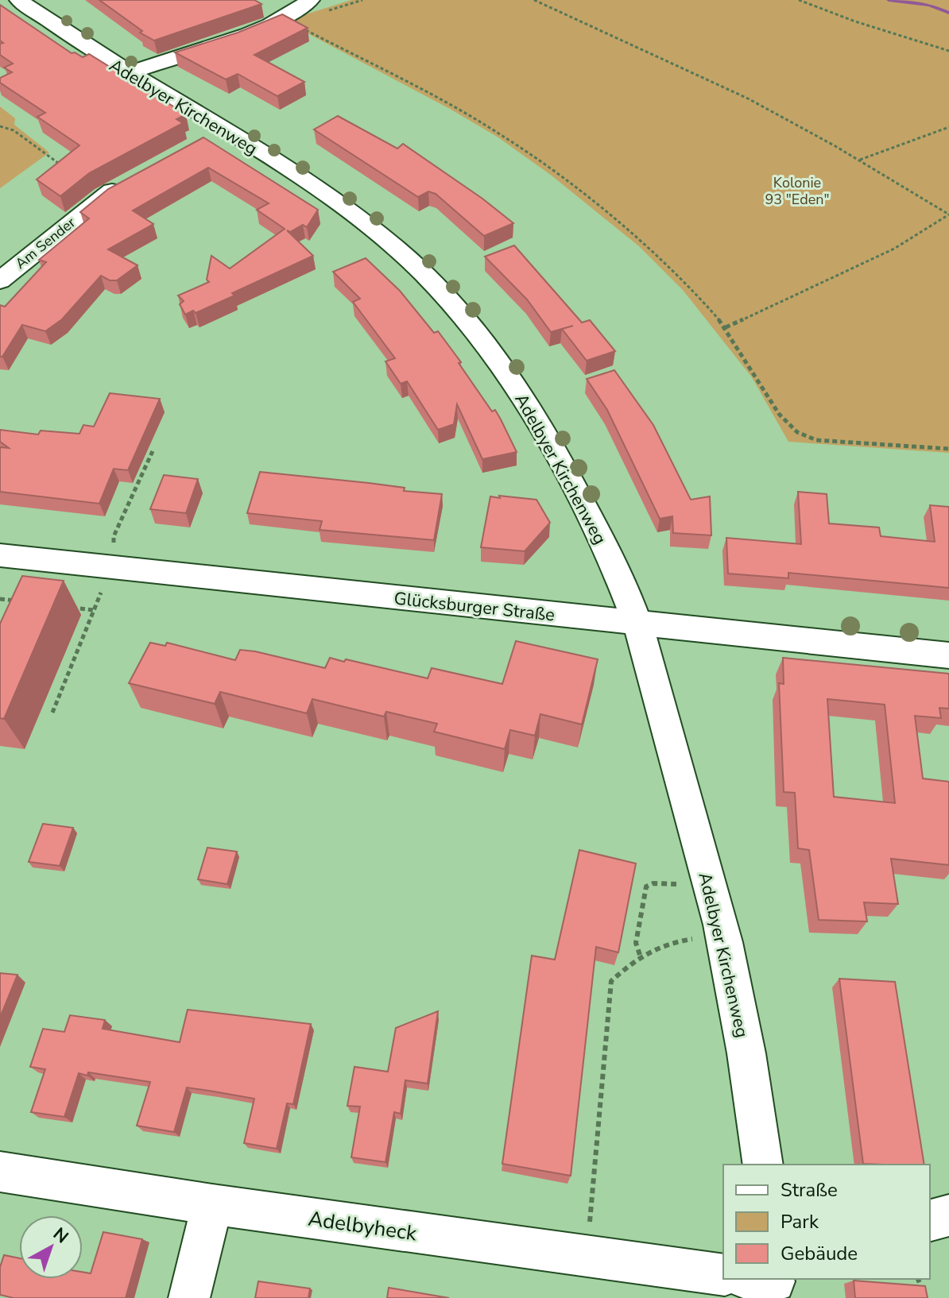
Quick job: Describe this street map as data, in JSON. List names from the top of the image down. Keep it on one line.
{"streets":{"street":["Adelbyer Kirchenweg","Am Sender","Glücksburger Straße","Adelbyheck"]},"crossings":[["Adelbyer Kirchenweg","Glücksburger Straße"]],"parks":["Kolonie 93 \"Eden\""],"legend":["Straße","Park","Gebäude"],"north":"top right"}
